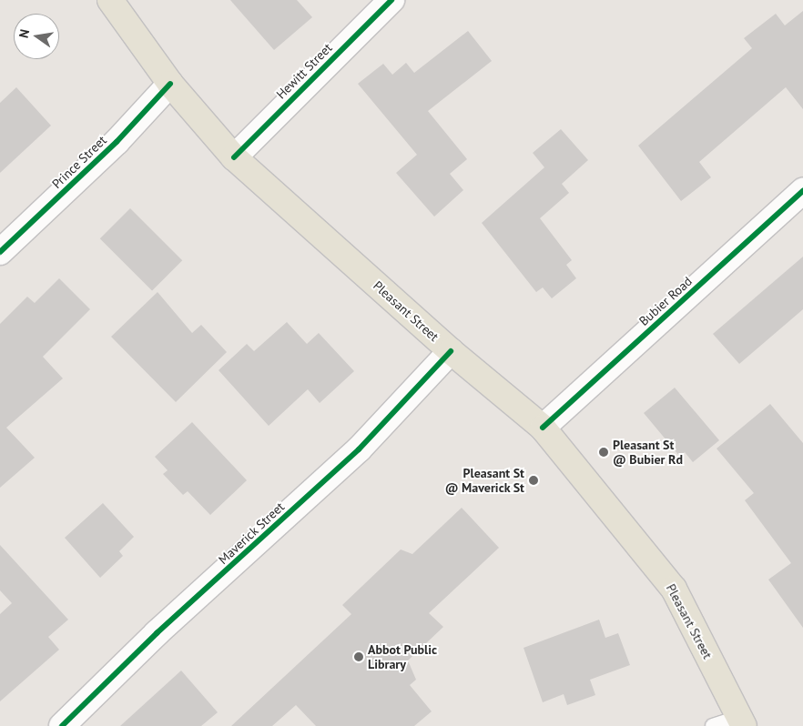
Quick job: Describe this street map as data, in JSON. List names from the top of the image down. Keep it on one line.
{"streets":{"main road":["Pleasant Street"],"street":["Hewitt Street","Prince Street","Bubier Road","Maverick Street"]},"crossings":[["Hewitt Street","Pleasant Street"],["Prince Street","Pleasant Street"],["Bubier Road","Pleasant Street"],["Pleasant Street","Maverick Street"]],"places":["Pleasant St @ Bubier Rd","Pleasant St @ Maverick St","Abbot Public Library"],"north":"left"}
